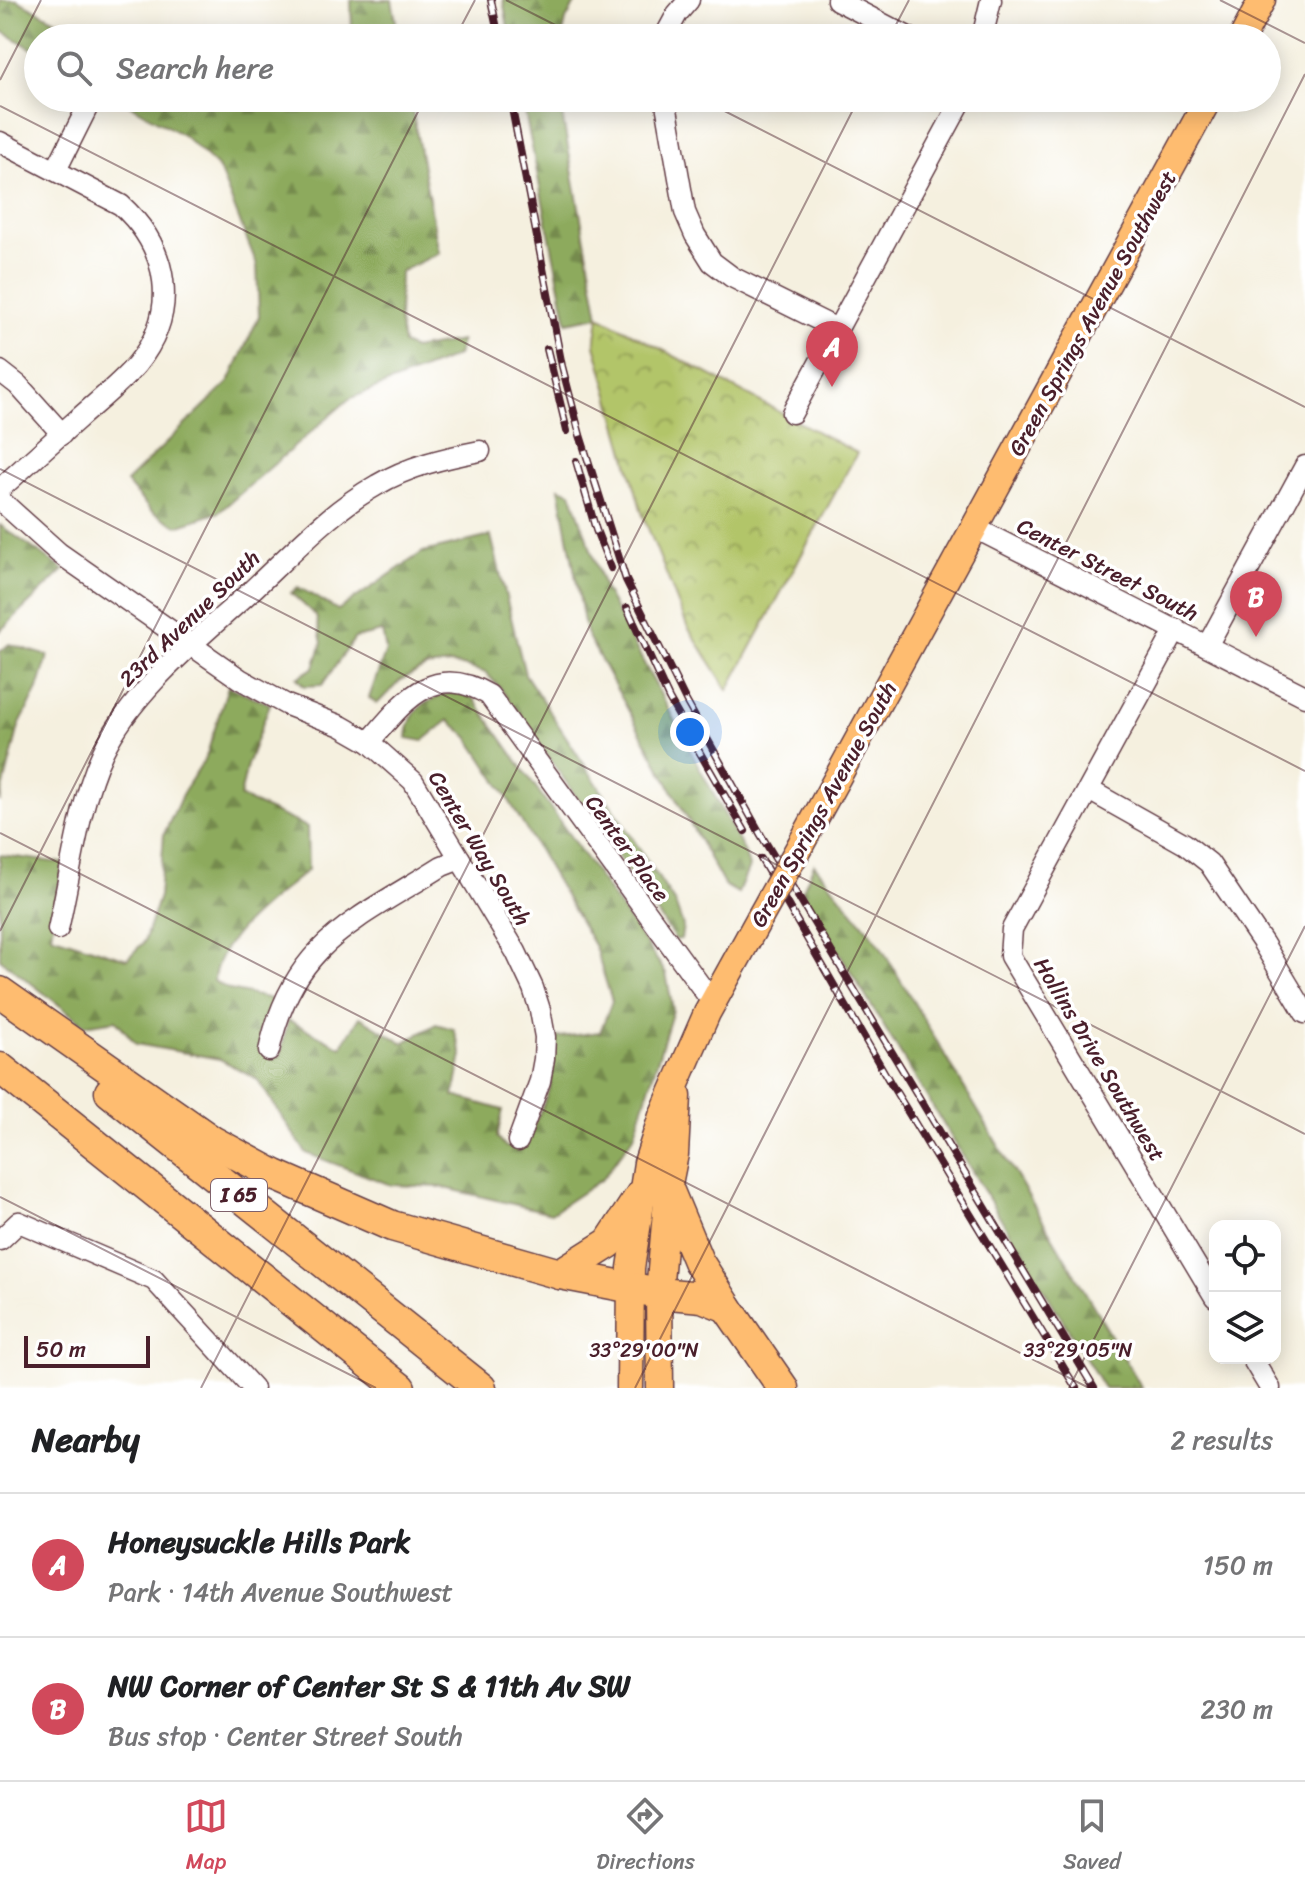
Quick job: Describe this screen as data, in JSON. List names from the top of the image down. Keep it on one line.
{"streets":{"highway":["I 65"],"main road":["Green Springs Avenue Southwest","Green Springs Avenue South"],"street":["Center Street South","23rd Avenue South","Center Way South","Center Place","Hollins Drive Southwest"]},"crossings":[["Green Springs Avenue Southwest","Center Street South"],["Green Springs Avenue Southwest","Green Springs Avenue South"],["Center Street South","Green Springs Avenue South"],["Center Street South","Hollins Drive Southwest"],["23rd Avenue South","Center Way South"],["Green Springs Avenue South","Center Place"],["Center Way South","Center Place"]],"scale_bar":"50 m","page":{"search":"Search here","pins":["A","B"],"scale":"50 m","heading":["Nearby","2 results"],"list":[{"mark":"A","name":"Honeysuckle Hills Park","note":"Park · 14th Avenue Southwest","value":"150 m"},{"mark":"B","name":"NW Corner of Center St S & 11th Av SW","note":"Bus stop · Center Street South","value":"230 m"}],"nav":["Map","Directions","Saved"]},"coordinates":["33°29'00\"N","33°29'05\"N"]}
